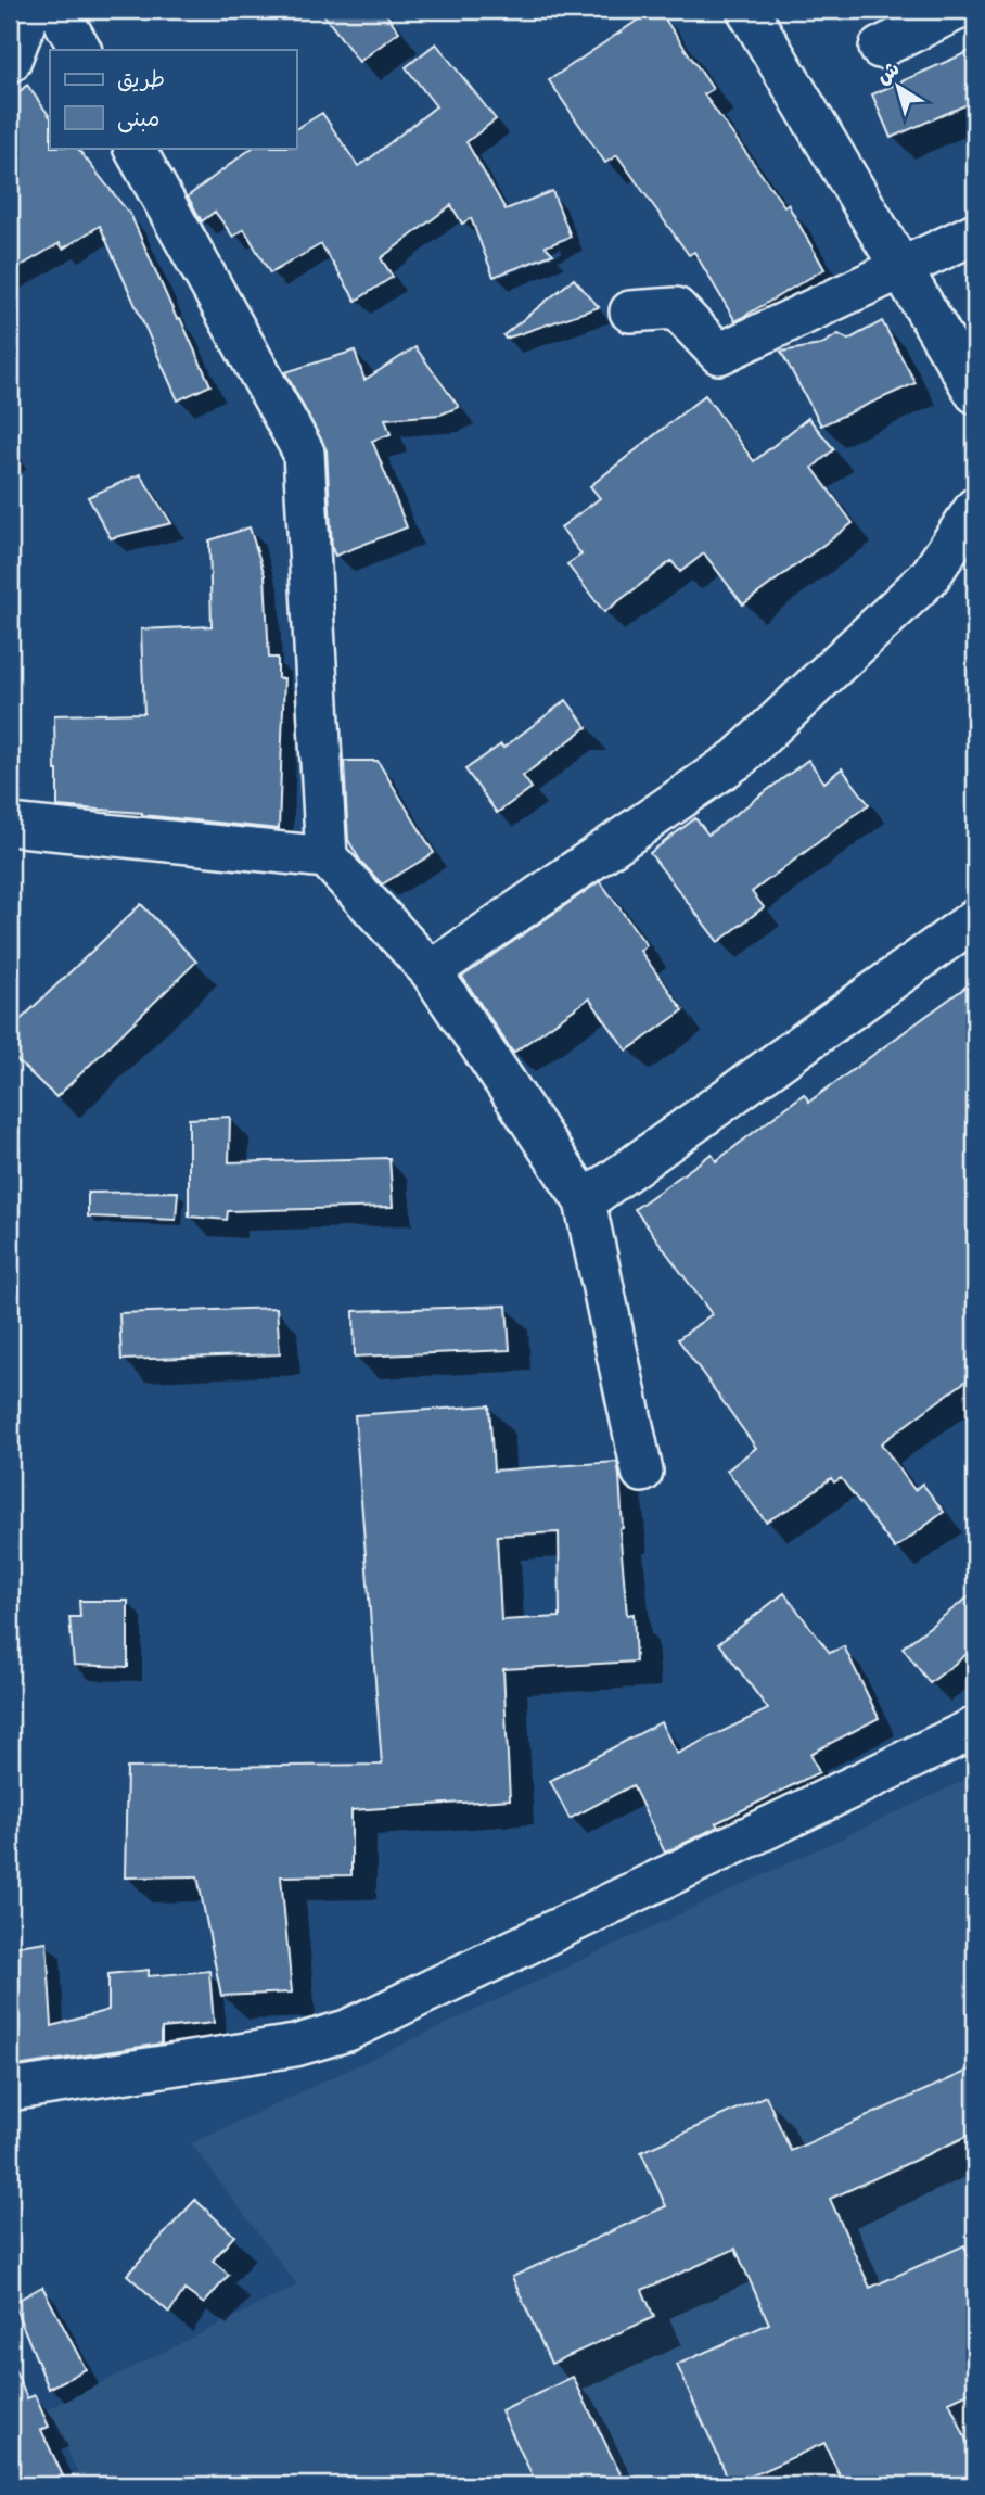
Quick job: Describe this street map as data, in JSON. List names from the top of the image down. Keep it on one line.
{"legend":["طريق","مبنى"],"north":"top left"}
